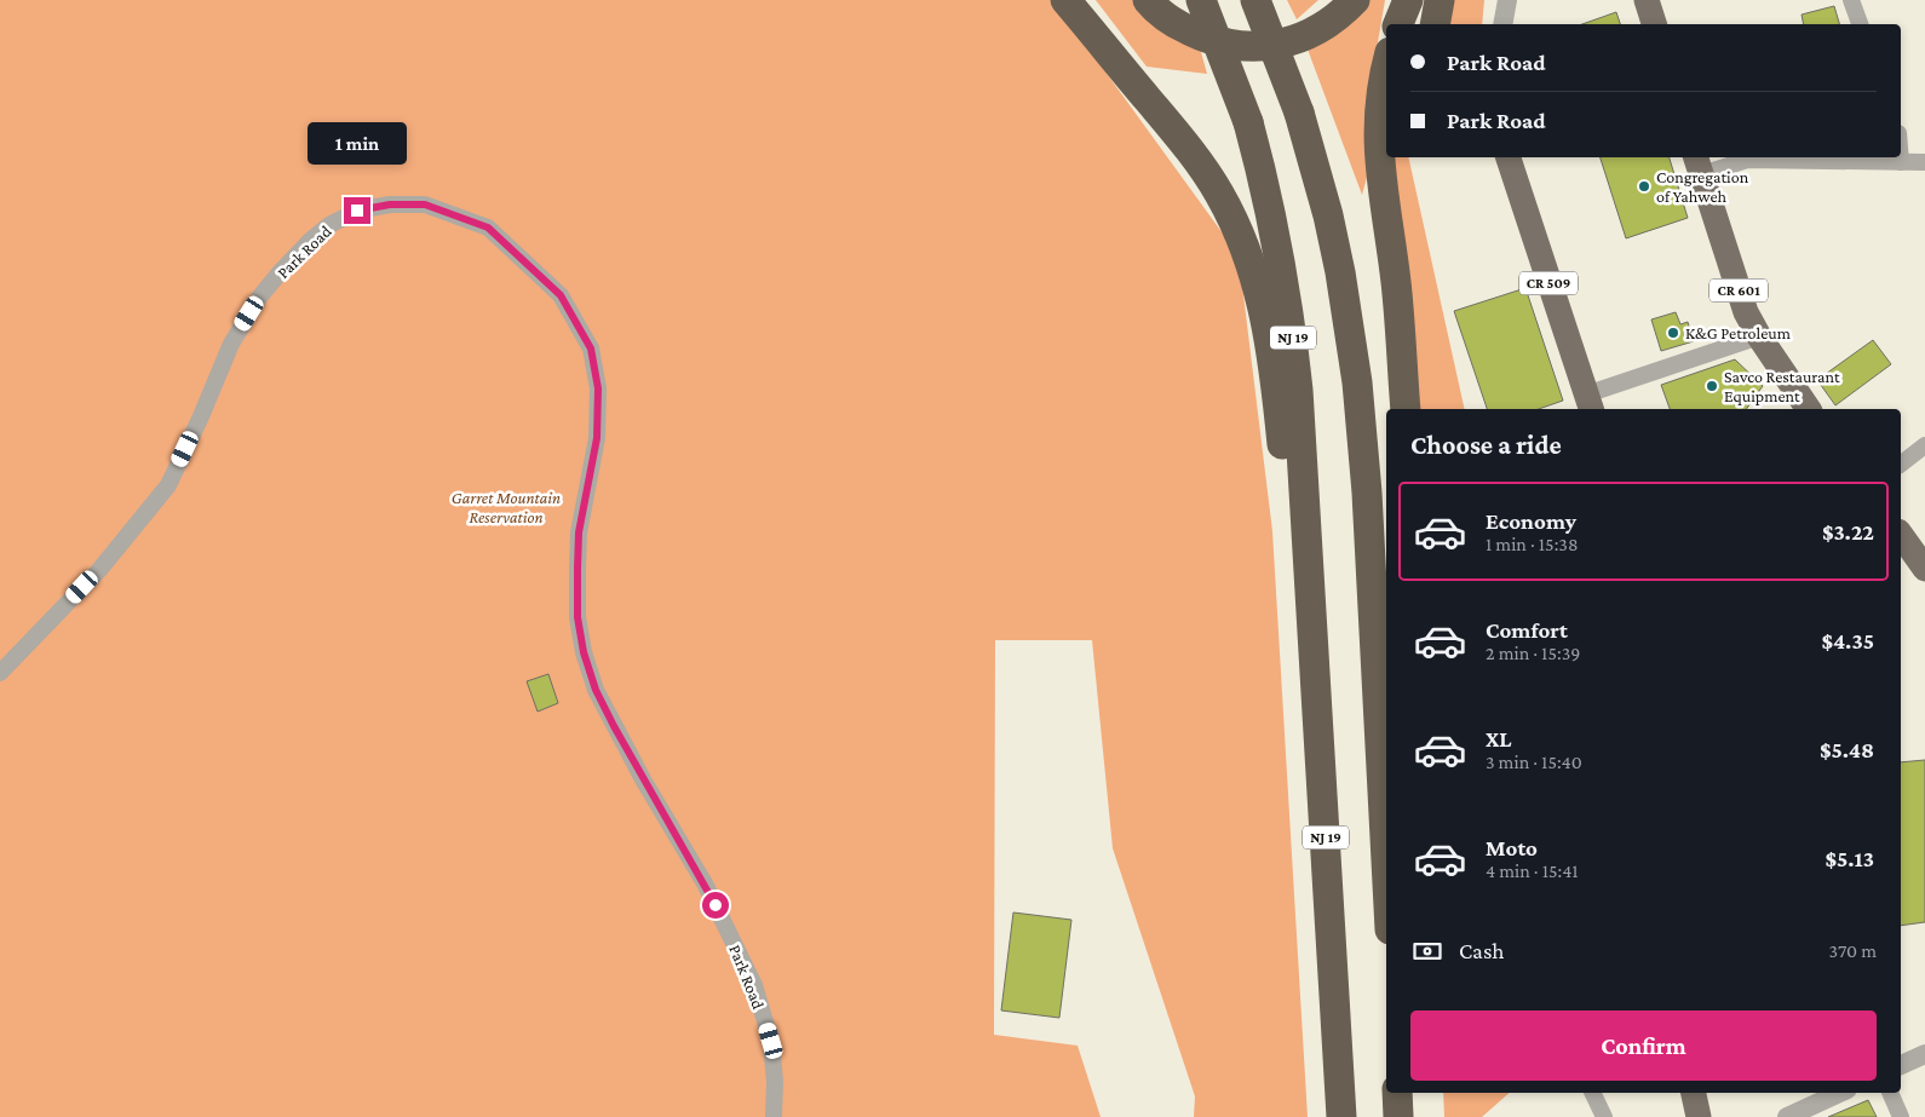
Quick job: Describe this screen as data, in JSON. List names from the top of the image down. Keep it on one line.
{"streets":{"highway":["NJ 19"],"main road":["CR 509","CR 601"],"street":["Park Road"]},"parks":["Garret Mountain Reservation"],"places":["Congregation of Yahweh","K&G Petroleum","Savco Restaurant Equipment"],"page":{"banner":["Park Road","Park Road"],"bubble":"1 min","heading":"Choose a ride","list":[{"name":"Economy","note":"1 min · 15:38","value":"$3.22"},{"name":"Comfort","note":"2 min · 15:39","value":"$4.35"},{"name":"XL","note":"3 min · 15:40","value":"$5.48"},{"name":"Moto","note":"4 min · 15:41","value":"$5.13"}],"pay":["Cash","370 m"],"buttons":"Confirm"}}
